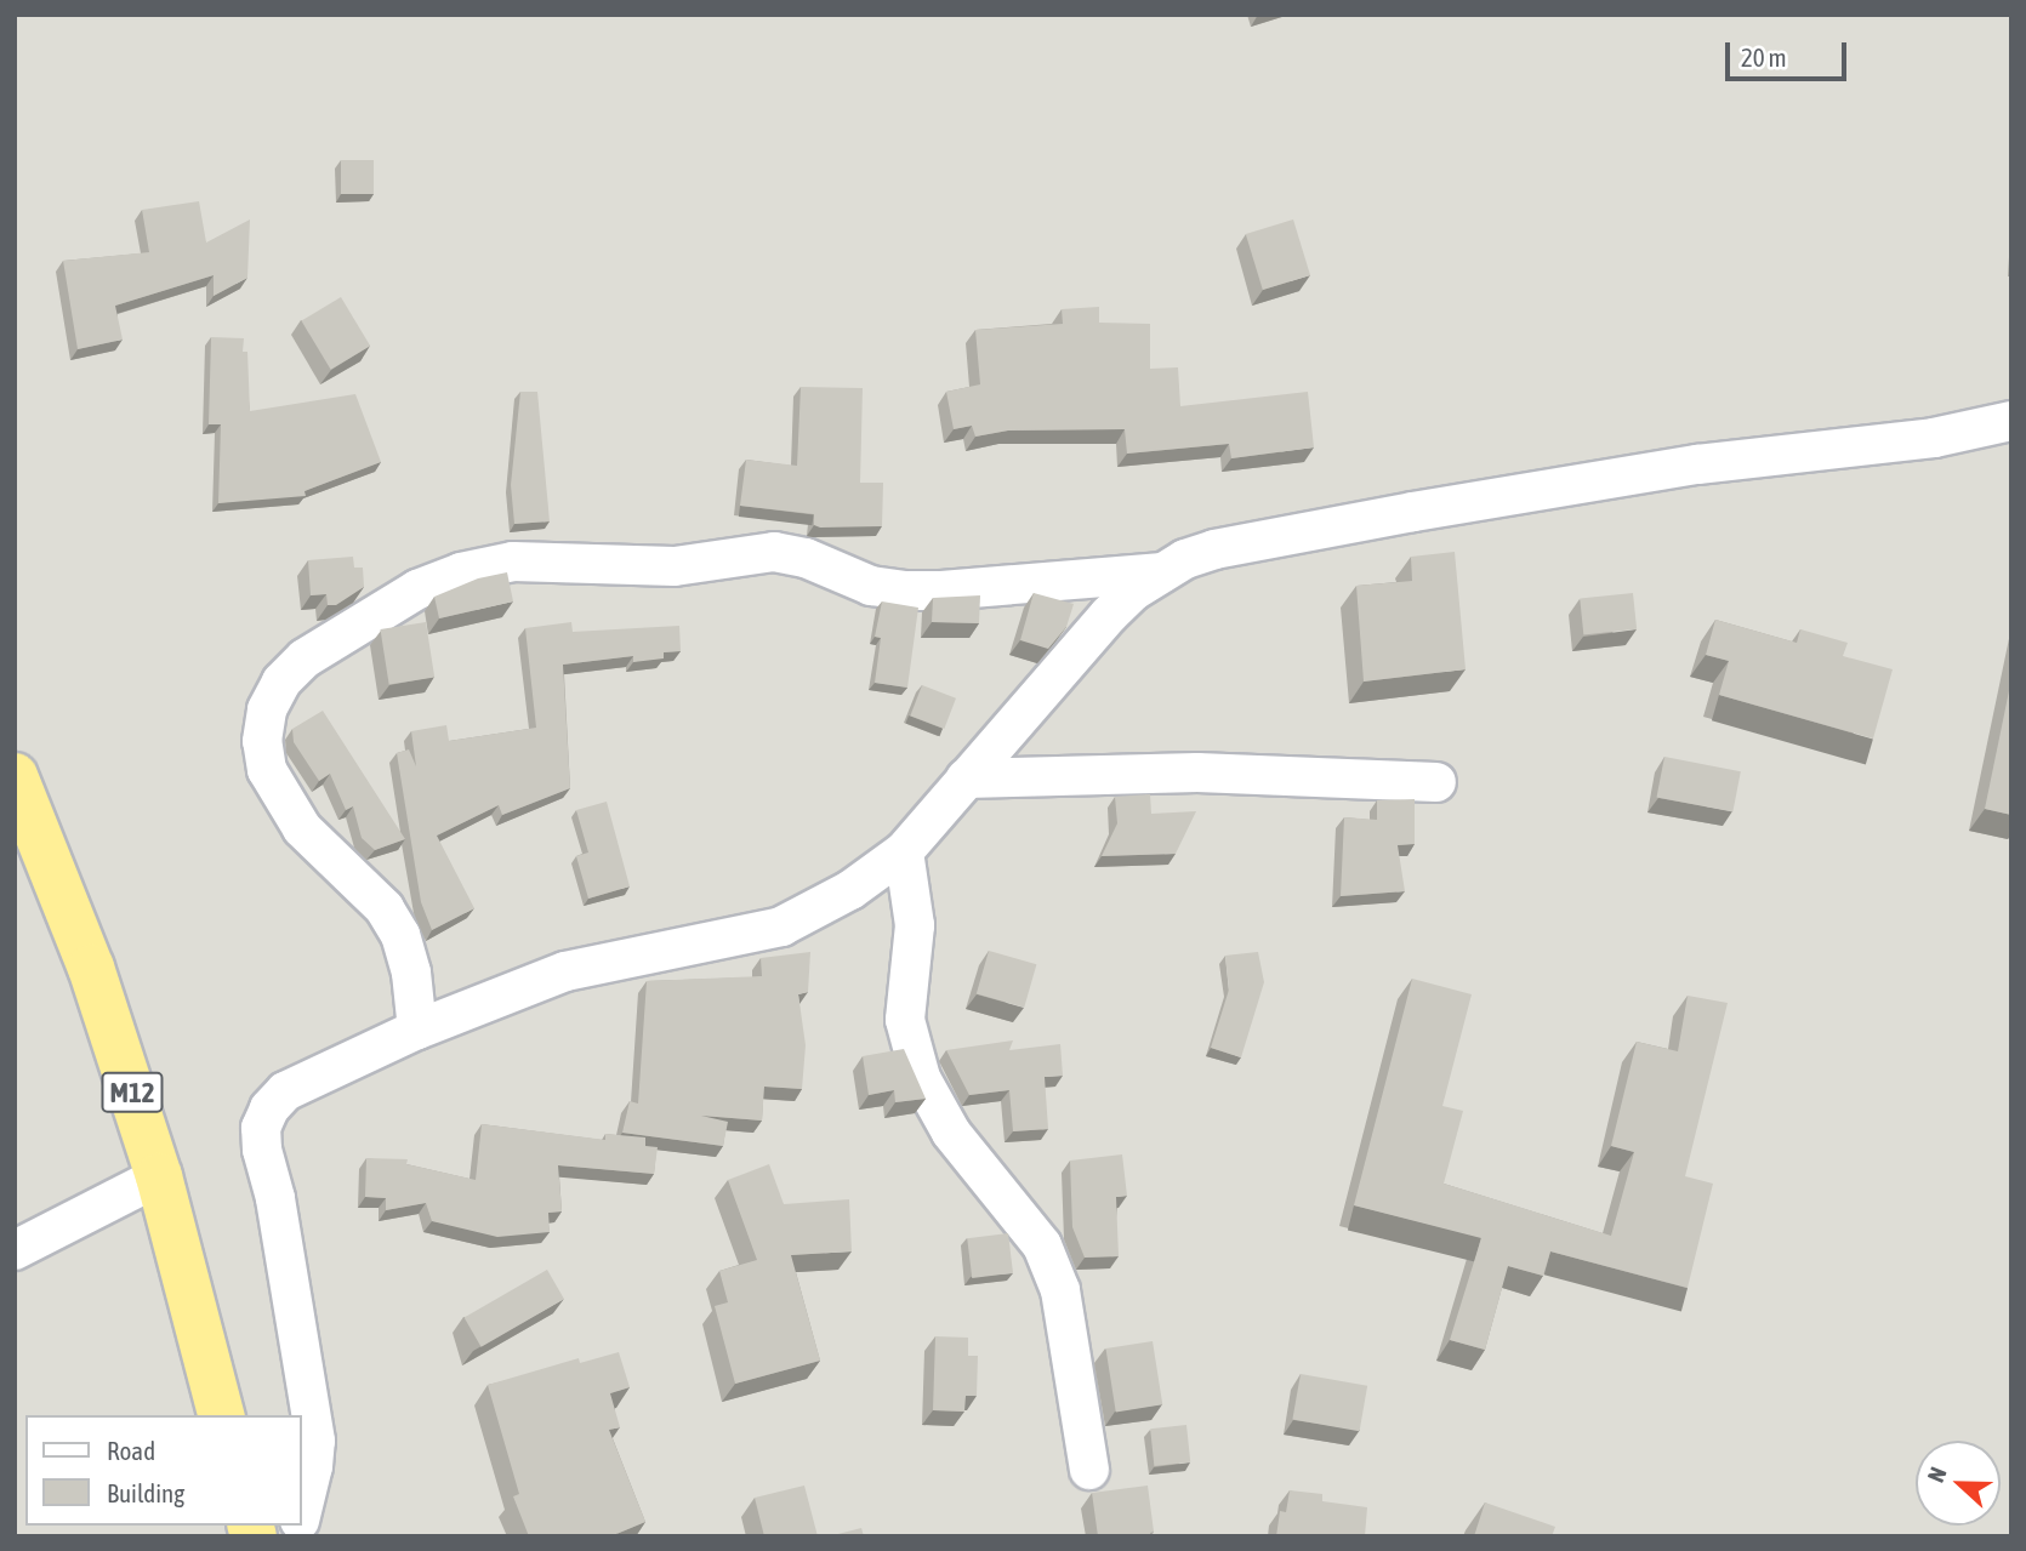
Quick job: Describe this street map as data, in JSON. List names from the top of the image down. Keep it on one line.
{"streets":{"highway":["M12"]},"legend":["Road","Building"],"scale_bar":"20 m","north":"left"}
